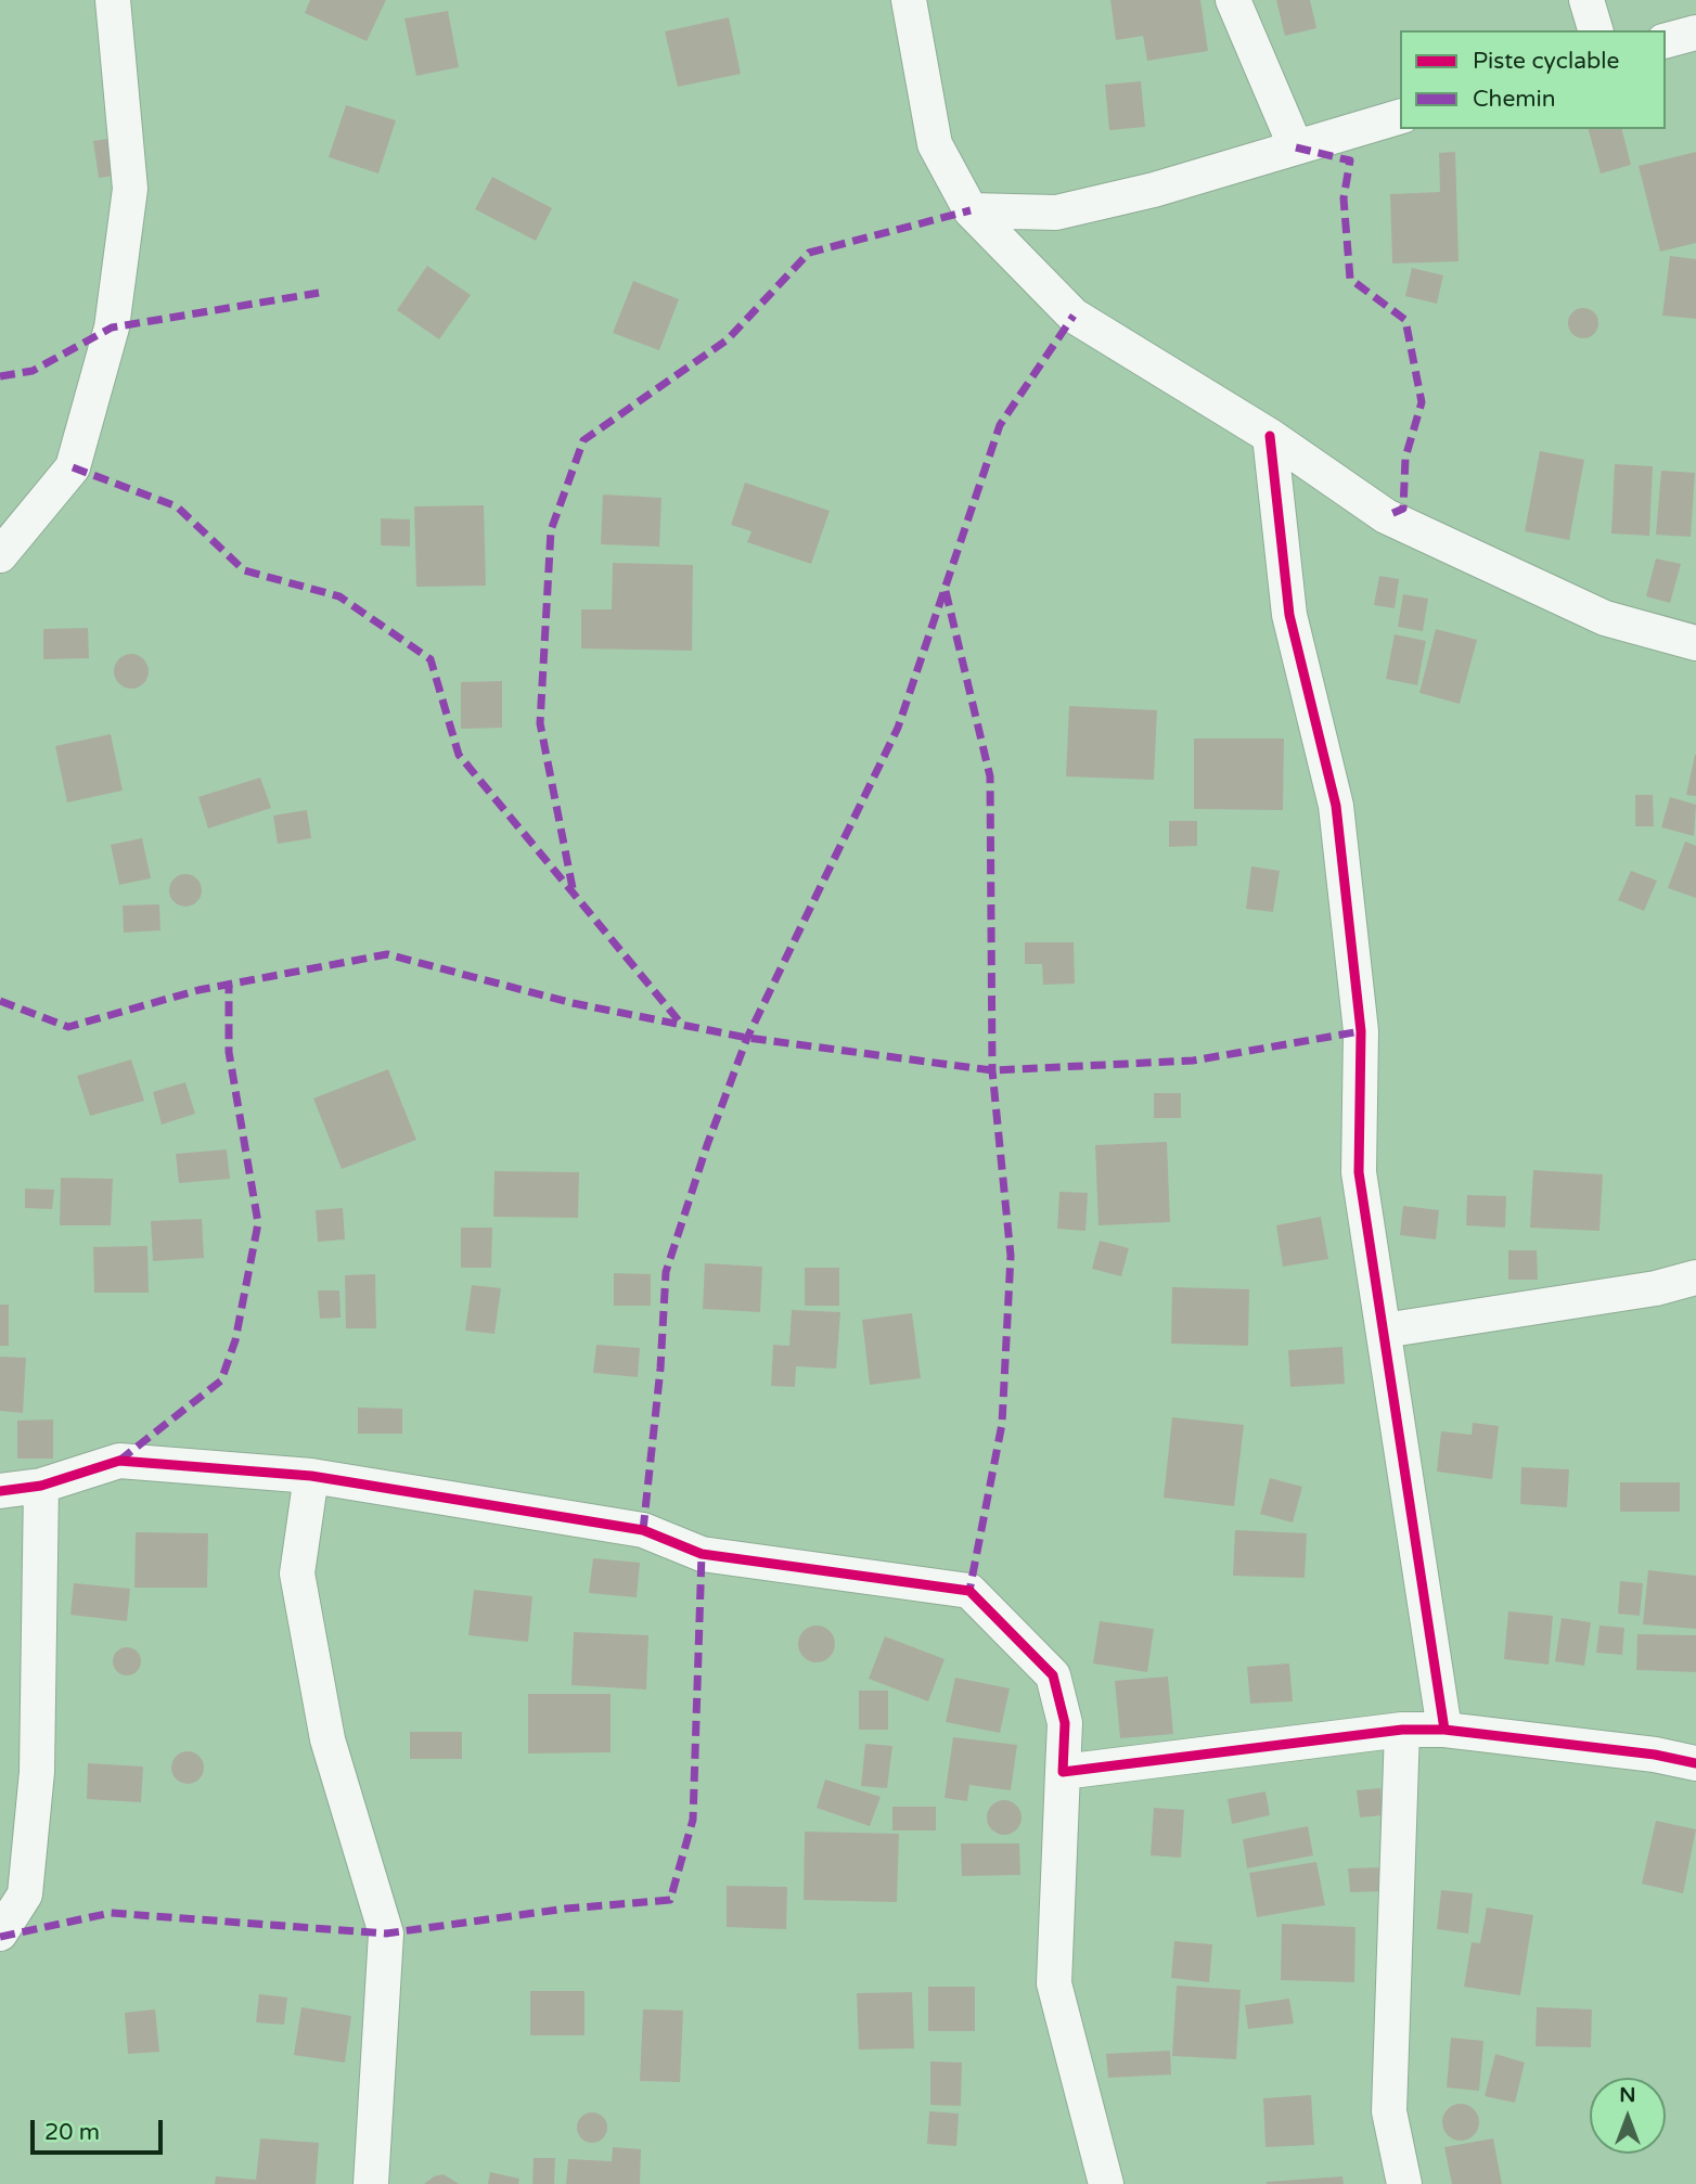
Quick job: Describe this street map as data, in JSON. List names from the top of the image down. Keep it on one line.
{"legend":["Piste cyclable","Chemin"],"scale_bar":"20 m","north":"top"}
